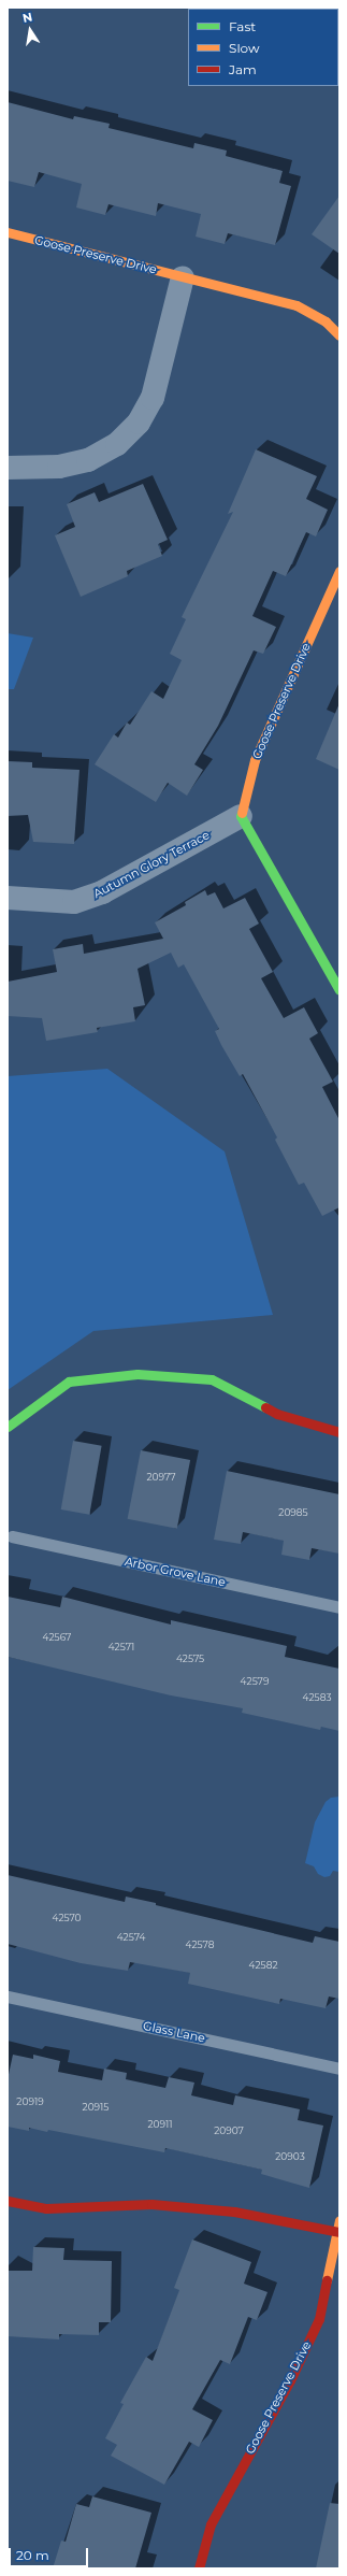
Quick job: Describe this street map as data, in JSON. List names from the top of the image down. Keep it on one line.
{"streets":{"street":["Goose Preserve Drive","Autumn Glory Terrace"],"lane":["Arbor Grove Lane","Glass Lane"]},"crossings":[["Goose Preserve Drive","Autumn Glory Terrace"]],"house_numbers":["20977","20985","42567","42571","42575","42579","42583","42570","42574","42578","42582","20919","20915","20911","20907","20903"],"legend":["Fast","Slow","Jam"],"scale_bar":"20 m","north":"top"}
